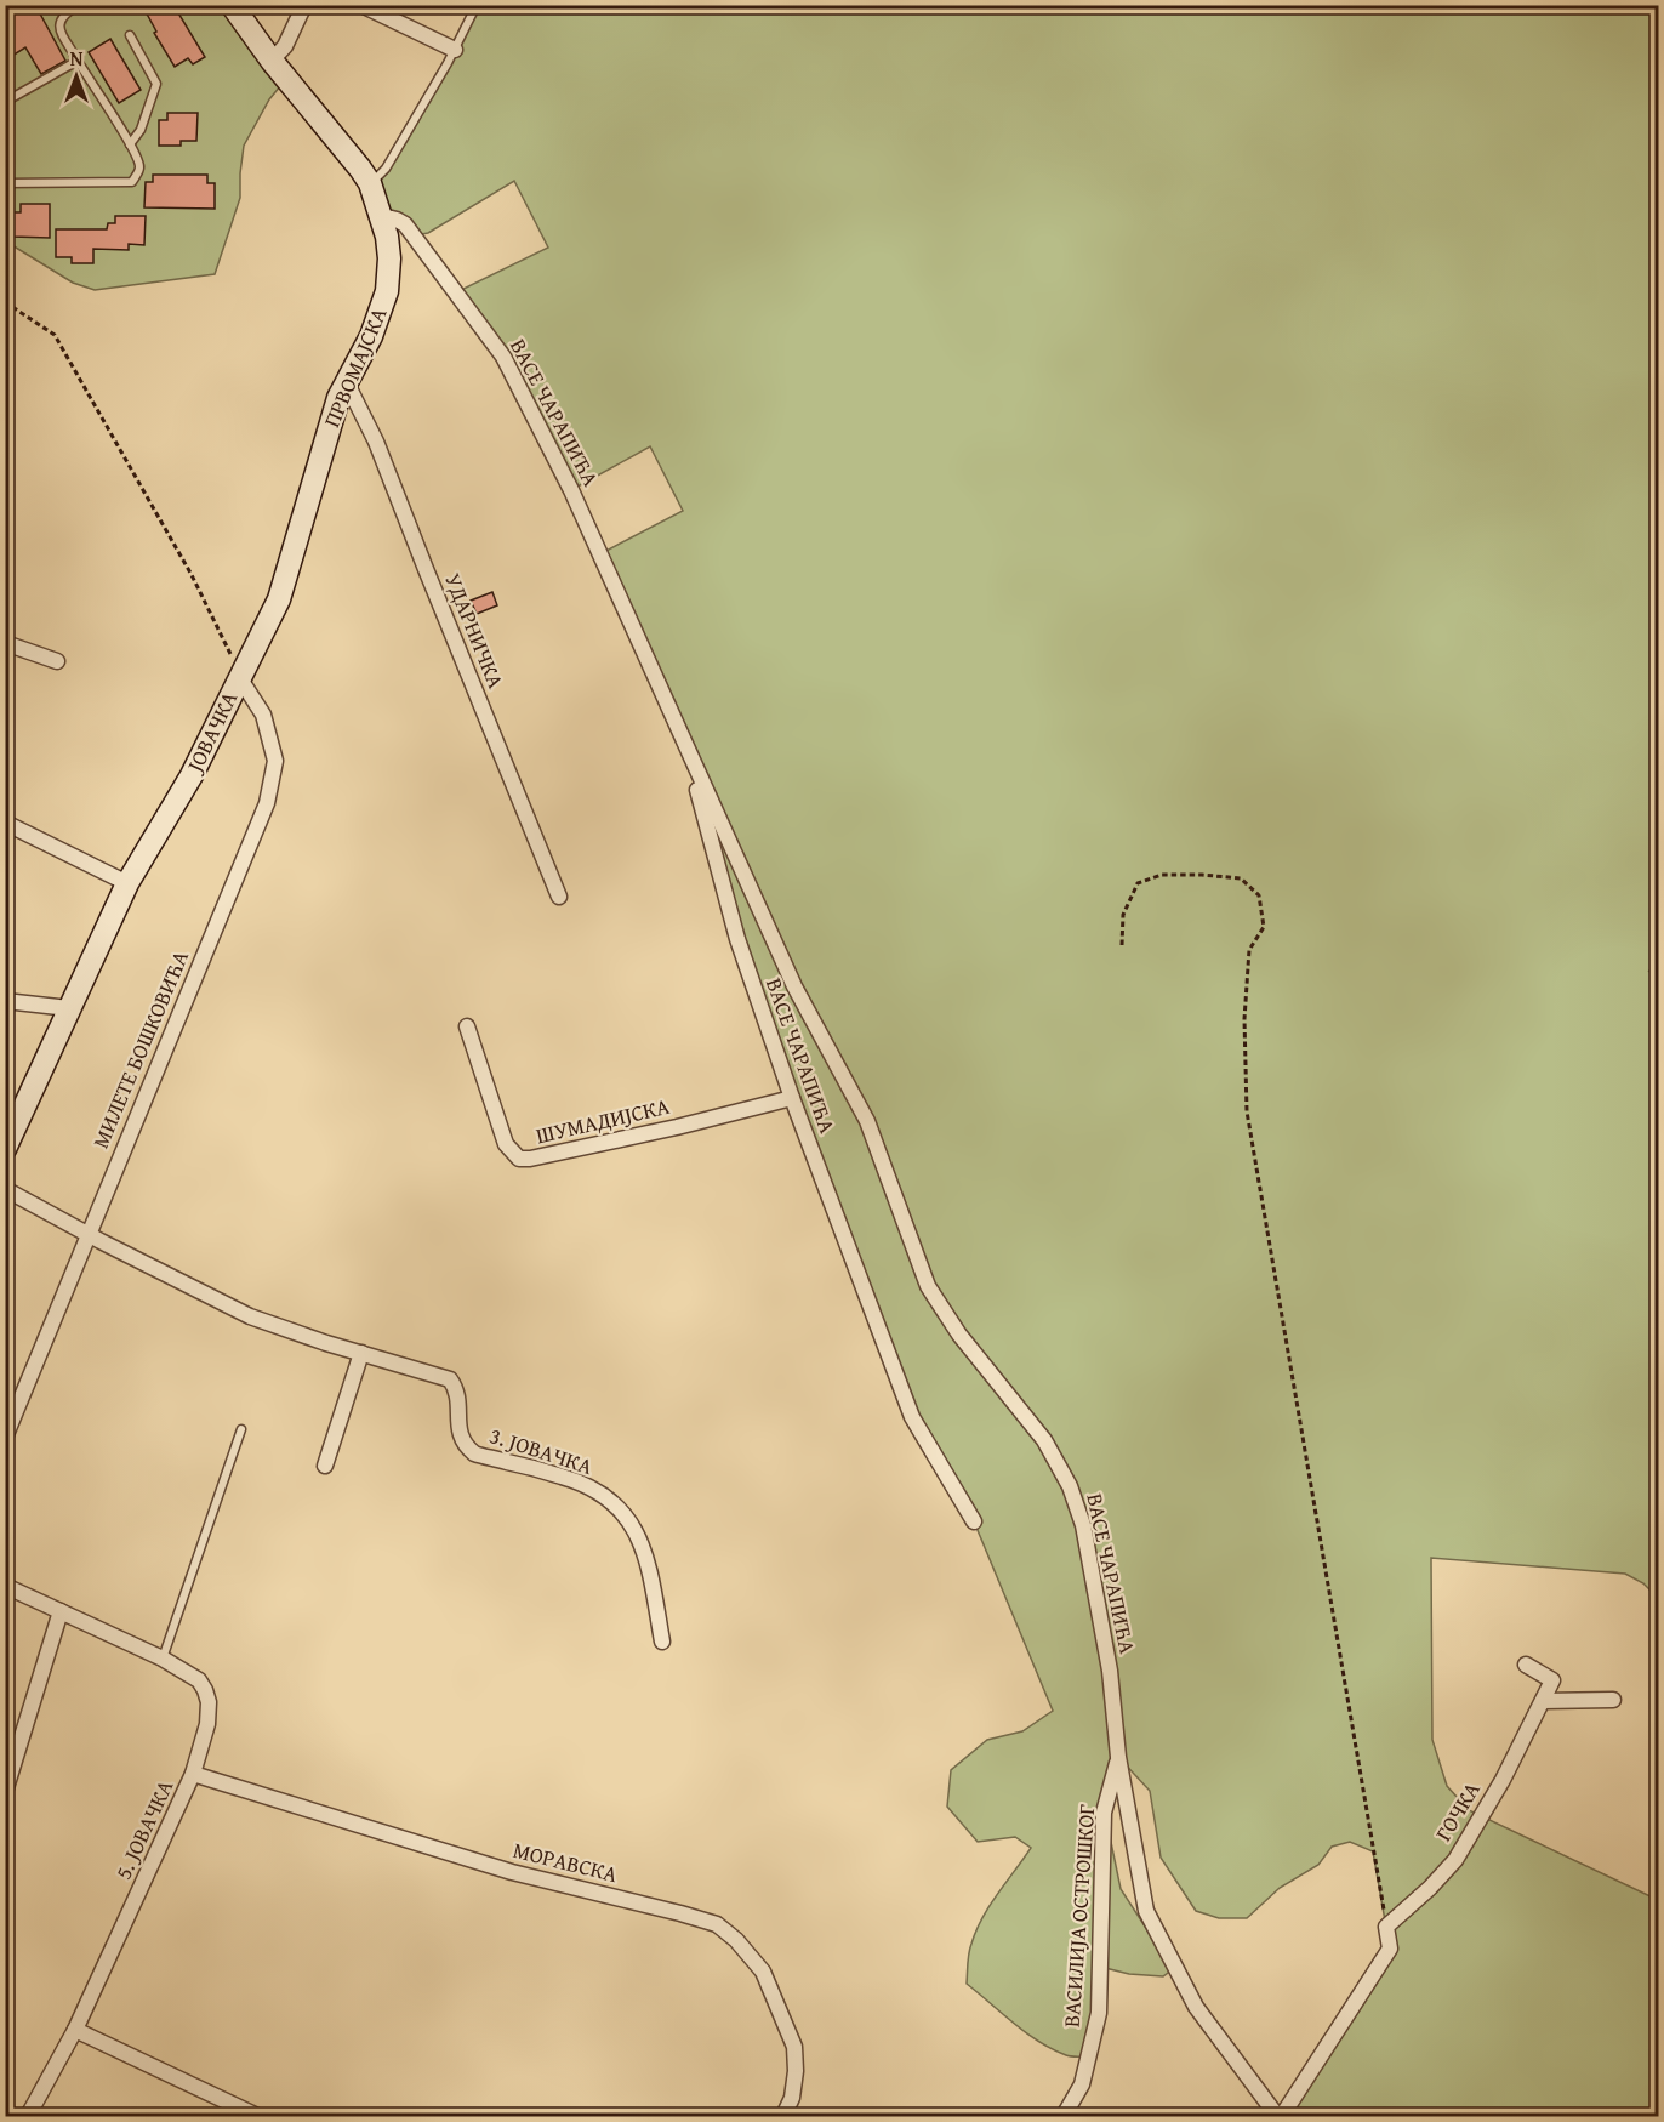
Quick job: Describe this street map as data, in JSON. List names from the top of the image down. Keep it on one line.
{"streets":{"main road":["ПРВОМАЈСКА","ЈОВАЧКА"],"street":["ВАСЕ ЧАРАПИЋА","УДАРНИЧКА","МИЛЕТЕ БОШКОВИЋА","ШУМАДИЈСКА","3. ЈОВАЧКА","ГОЧКА","5. ЈОВАЧКА","МОРАВСКА","ВАСИЛИЈА ОСТРОШКОГ"]},"crossings":[["ПРВОМАЈСКА","ВАСЕ ЧАРАПИЋА"],["ПРВОМАЈСКА","УДАРНИЧКА"],["ПРВОМАЈСКА","ЈОВАЧКА"],["ПРВОМАЈСКА","МИЛЕТЕ БОШКОВИЋА"],["ВАСЕ ЧАРАПИЋА","ШУМАДИЈСКА"],["ВАСЕ ЧАРАПИЋА","ВАСИЛИЈА ОСТРОШКОГ"],["ЈОВАЧКА","МИЛЕТЕ БОШКОВИЋА"],["МИЛЕТЕ БОШКОВИЋА","3. ЈОВАЧКА"],["5. ЈОВАЧКА","МОРАВСКА"]],"north":"top"}
